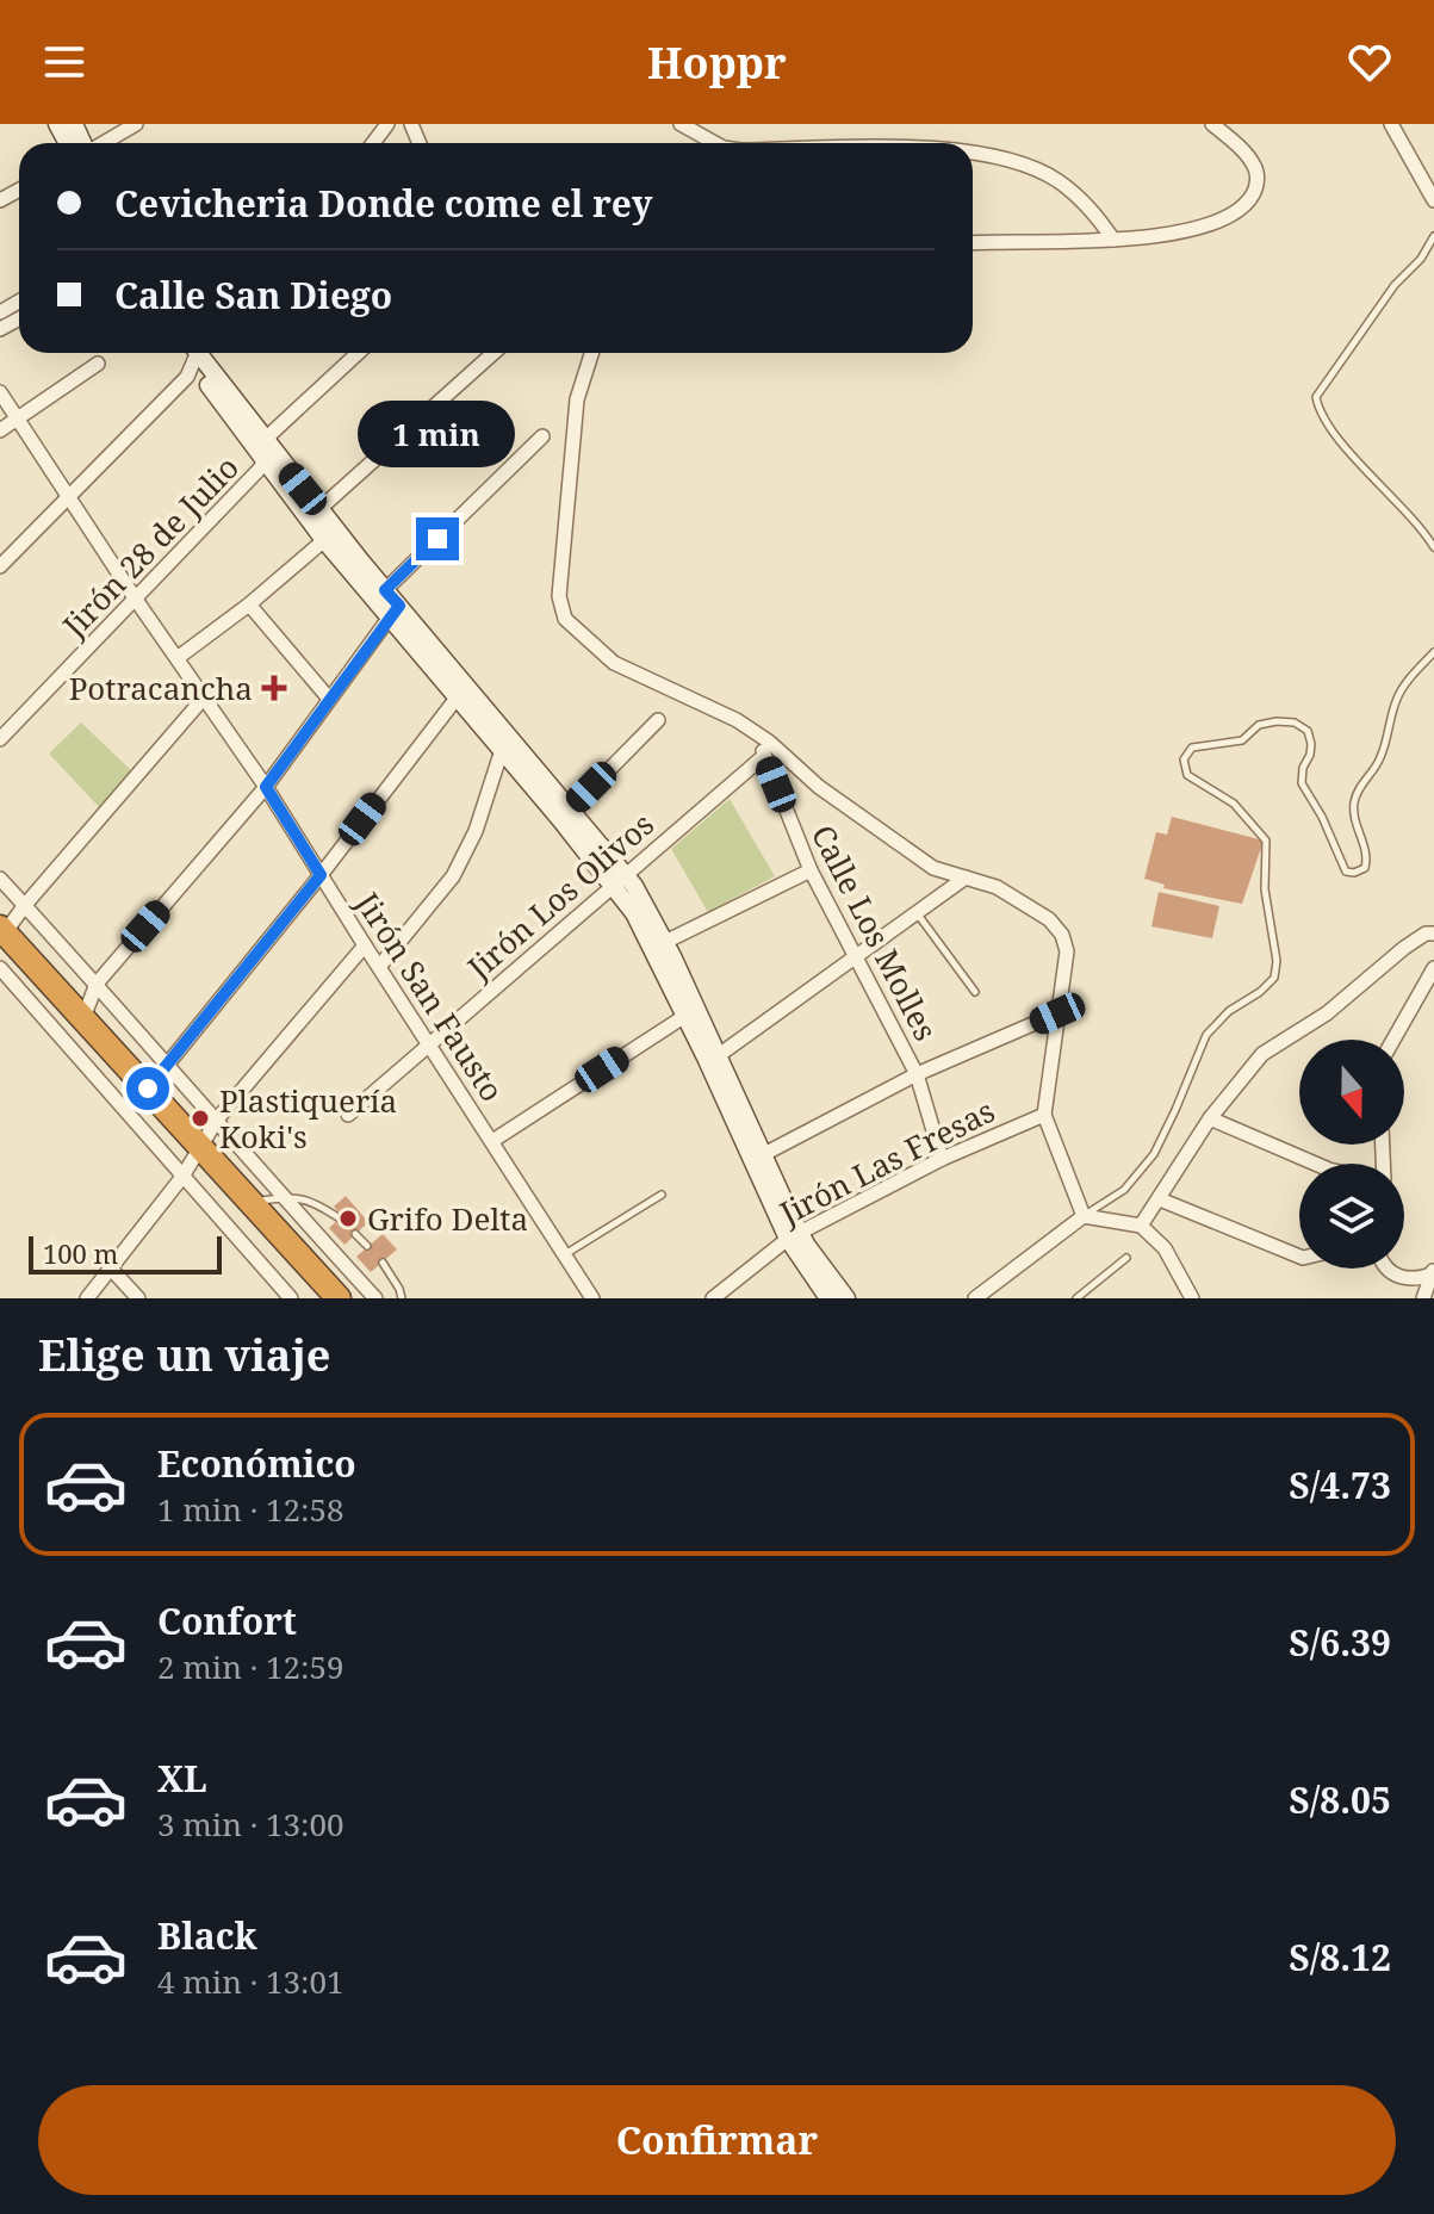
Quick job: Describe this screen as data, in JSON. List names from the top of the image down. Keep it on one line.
{"streets":{"street":["Jirón 28 de Julio","Jirón Los Olivos","Calle Los Molles","Jirón San Fausto","Jirón Las Fresas"]},"crossings":[["Jirón 28 de Julio","Jirón San Fausto"],["Jirón Los Olivos","Calle Los Molles"],["Jirón Los Olivos","Jirón San Fausto"],["Calle Los Molles","Jirón Las Fresas"]],"places":{"health":["Potracancha"],"other":["Plastiquería Koki's","Grifo Delta"]},"scale_bar":"100 m","north":"bottom","page":{"header":"Hoppr","banner":["Cevicheria Donde come el rey","Calle San Diego"],"bubble":"1 min","scale":"100 m","heading":"Elige un viaje","list":[{"name":"Económico","note":"1 min · 12:58","value":"S/4.73"},{"name":"Confort","note":"2 min · 12:59","value":"S/6.39"},{"name":"XL","note":"3 min · 13:00","value":"S/8.05"},{"name":"Black","note":"4 min · 13:01","value":"S/8.12"}],"buttons":"Confirmar"}}
